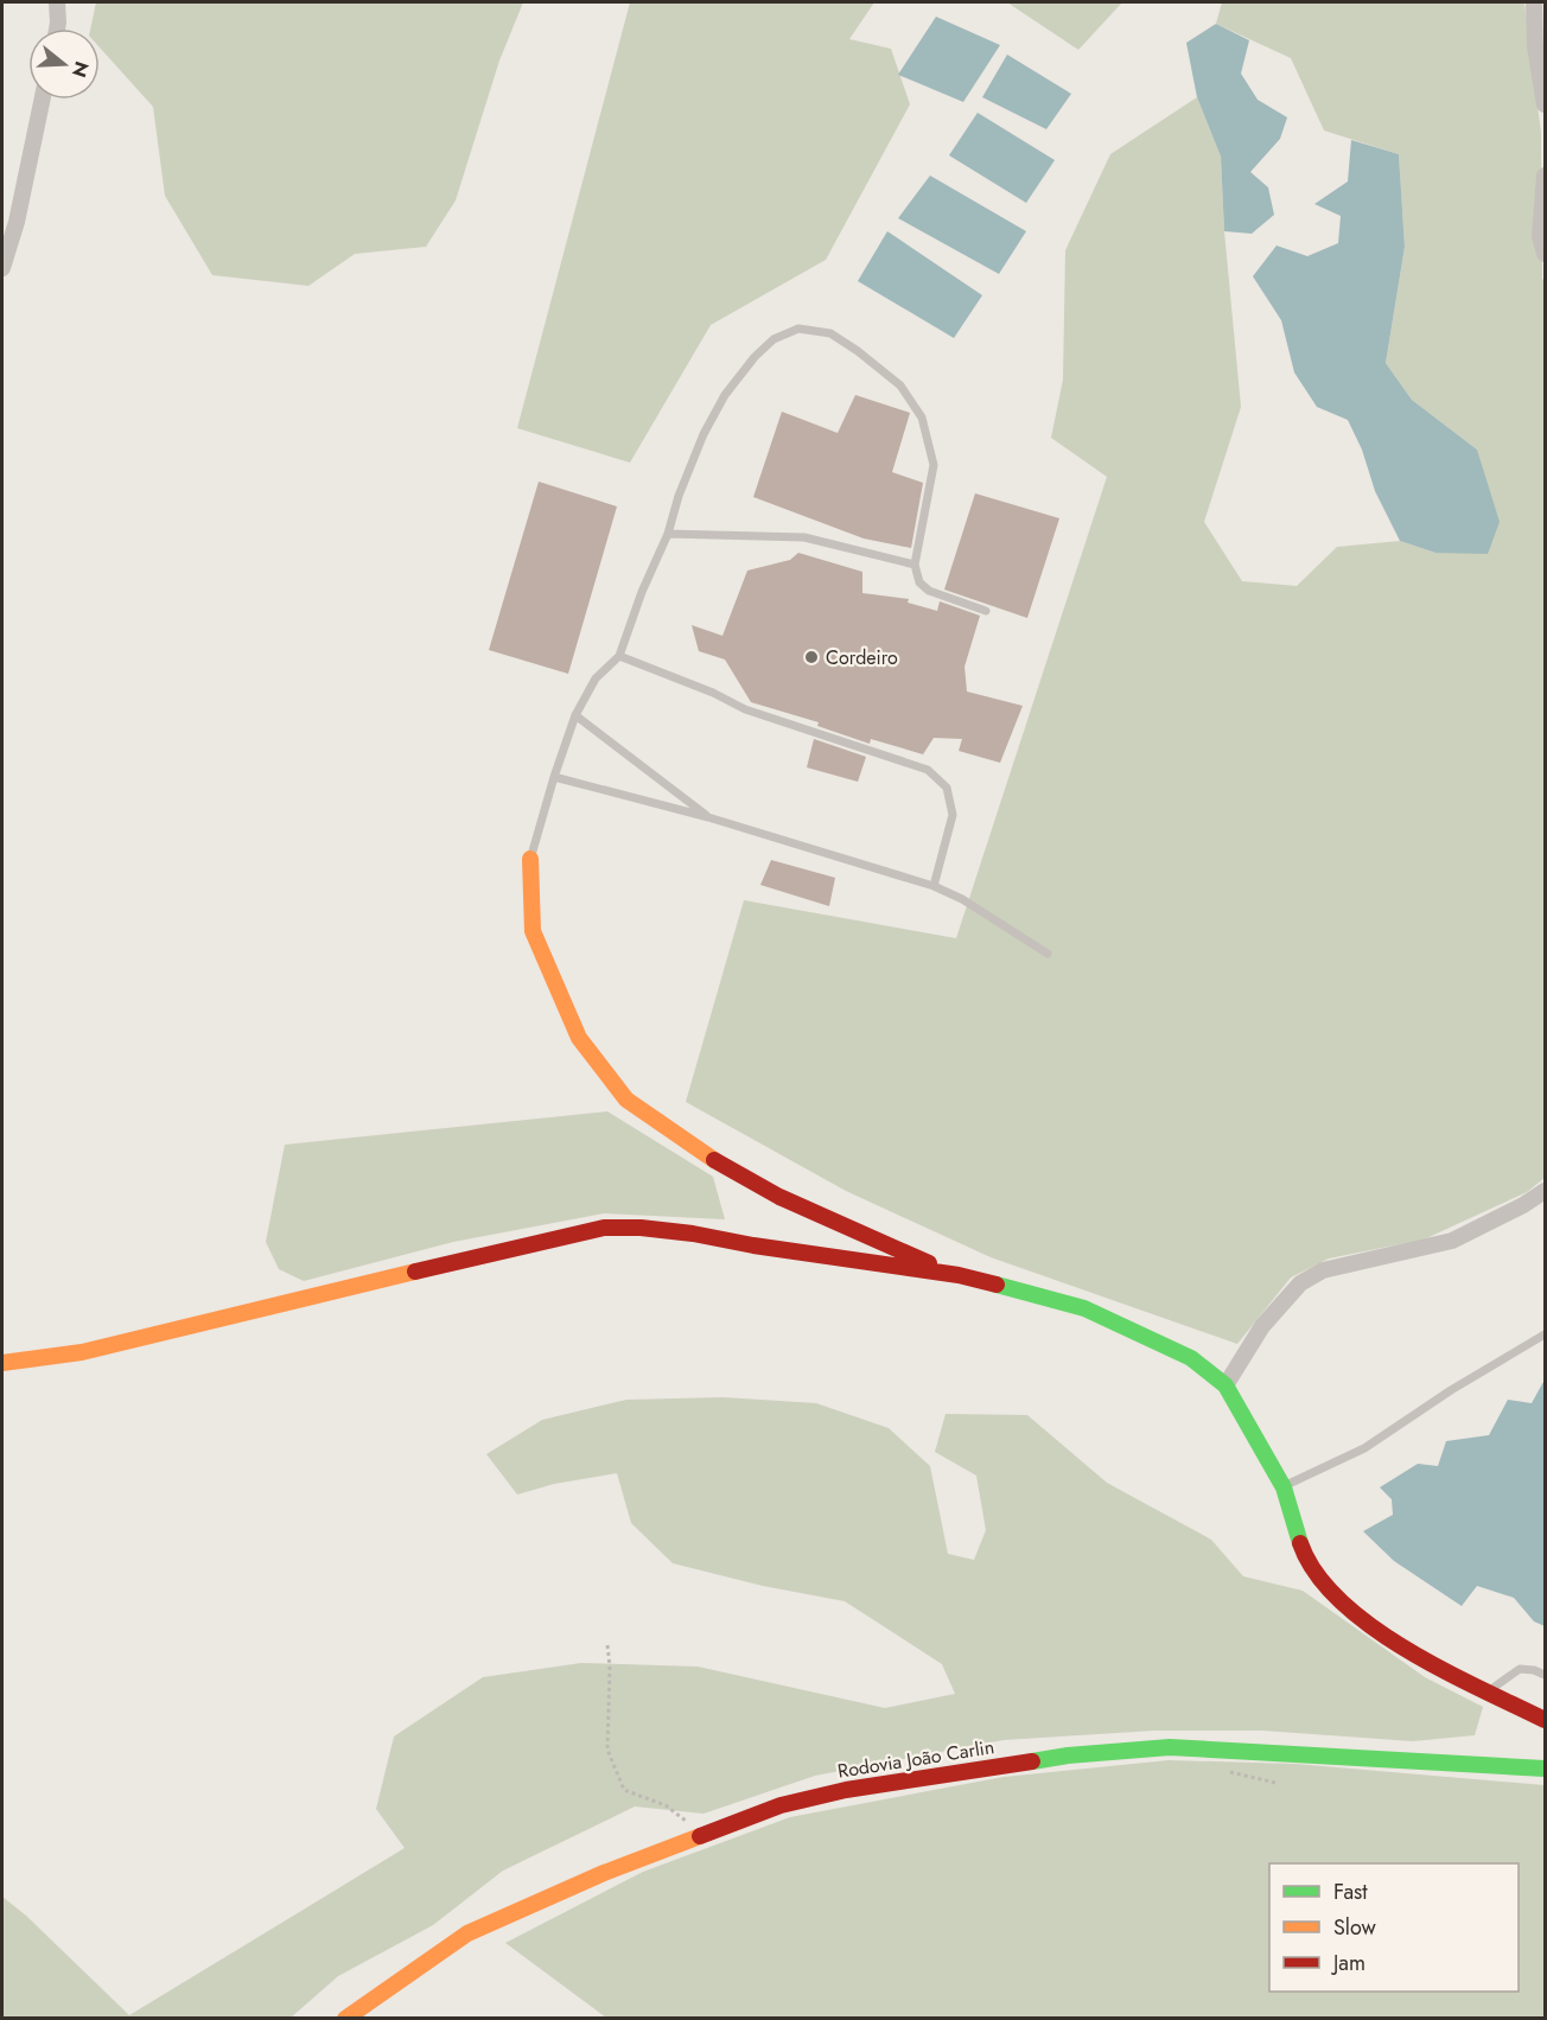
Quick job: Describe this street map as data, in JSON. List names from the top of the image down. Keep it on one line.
{"streets":{"street":["Rodovia João Carlin"]},"places":["Cordeiro"],"legend":["Fast","Slow","Jam"],"north":"right"}
